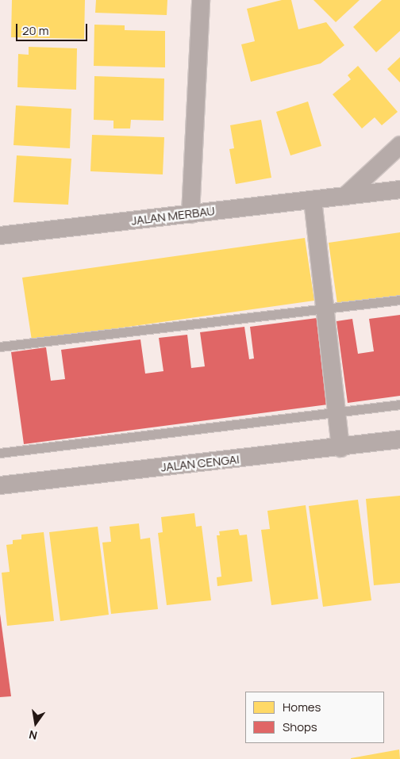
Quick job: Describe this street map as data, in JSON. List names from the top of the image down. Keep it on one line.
{"streets":{"street":["JALAN MERBAU","JALAN CENGAI"]},"legend":["Homes","Shops"],"scale_bar":"20 m","north":"bottom"}
